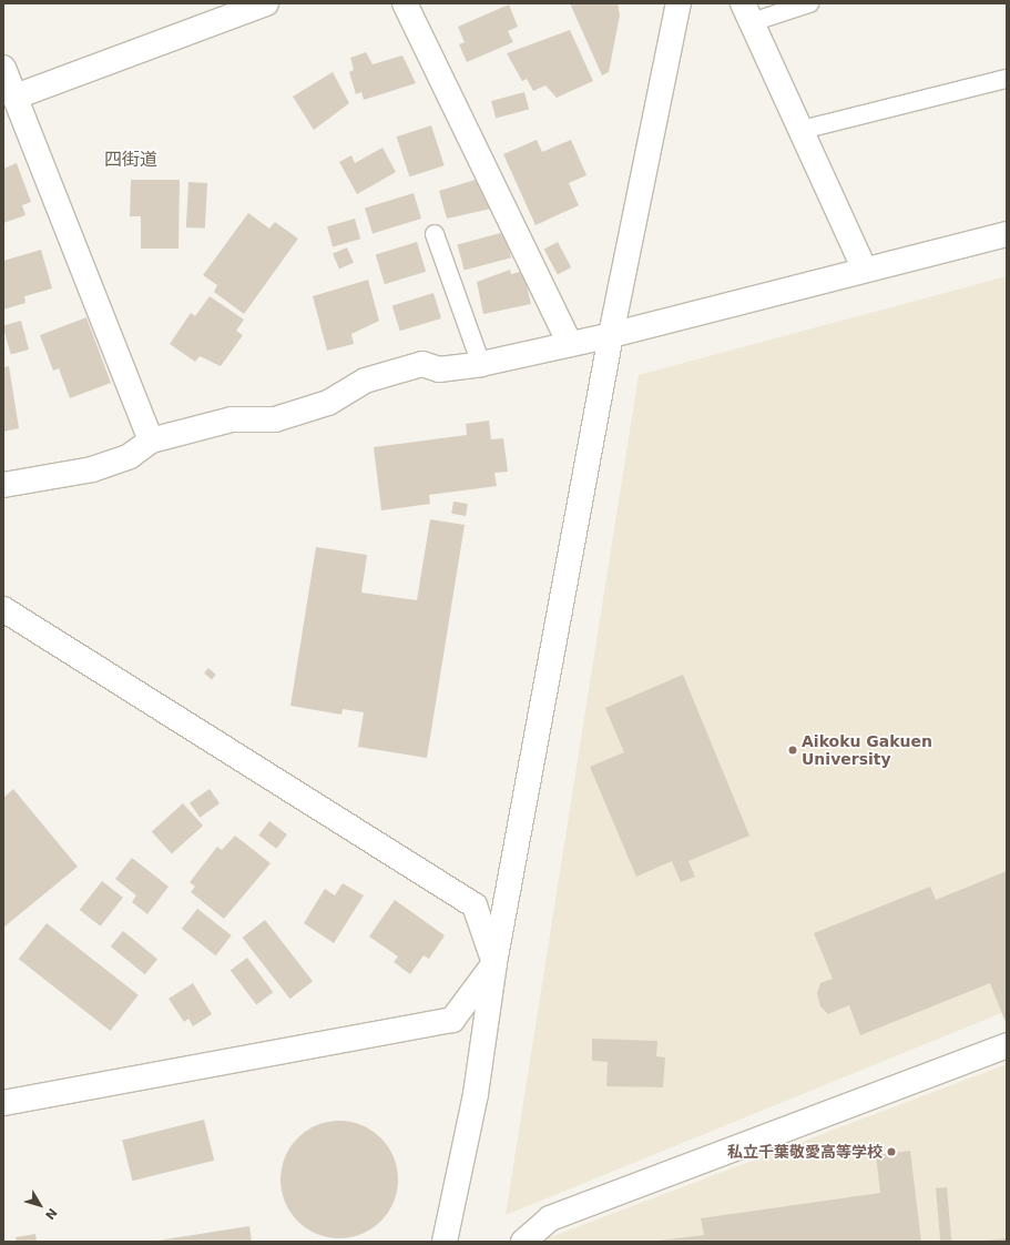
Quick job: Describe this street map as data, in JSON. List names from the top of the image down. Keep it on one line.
{"districts":["四街道"],"places":["Aikoku Gakuen University","私立千葉敬愛高等学校"],"north":"bottom right"}
